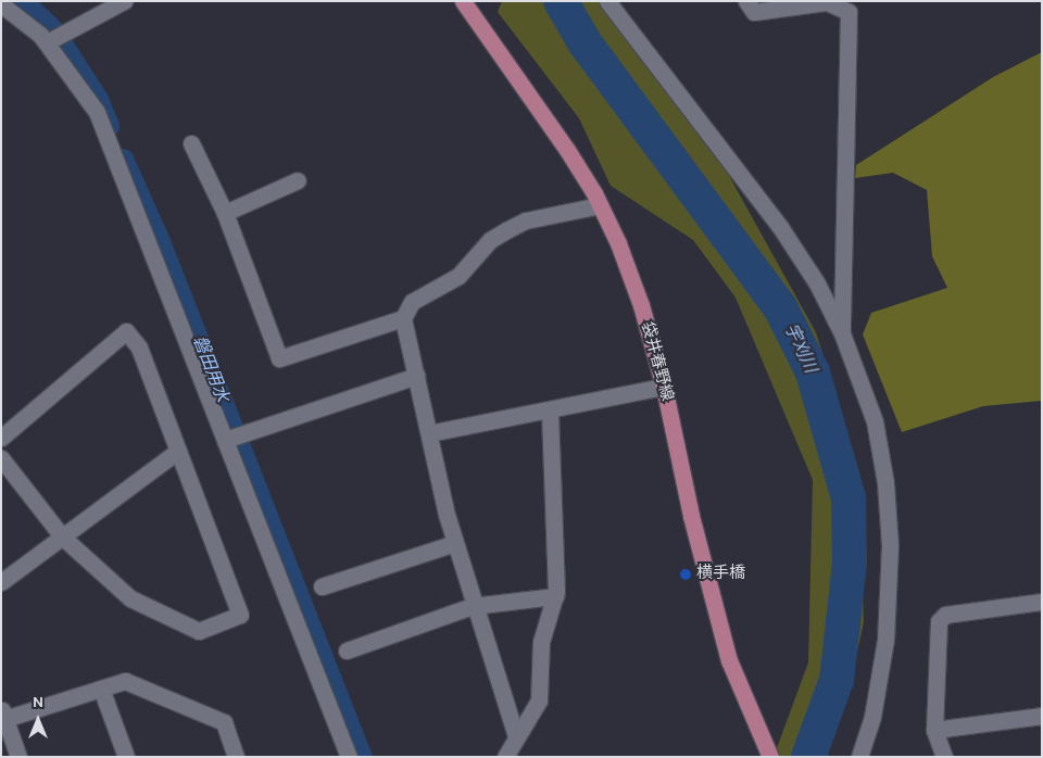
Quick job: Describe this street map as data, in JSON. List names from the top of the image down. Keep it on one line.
{"streets":{"main road":["袋井春野線"]},"water":["宇刈川","磐田用水"],"places":["横手橋"],"north":"top"}
